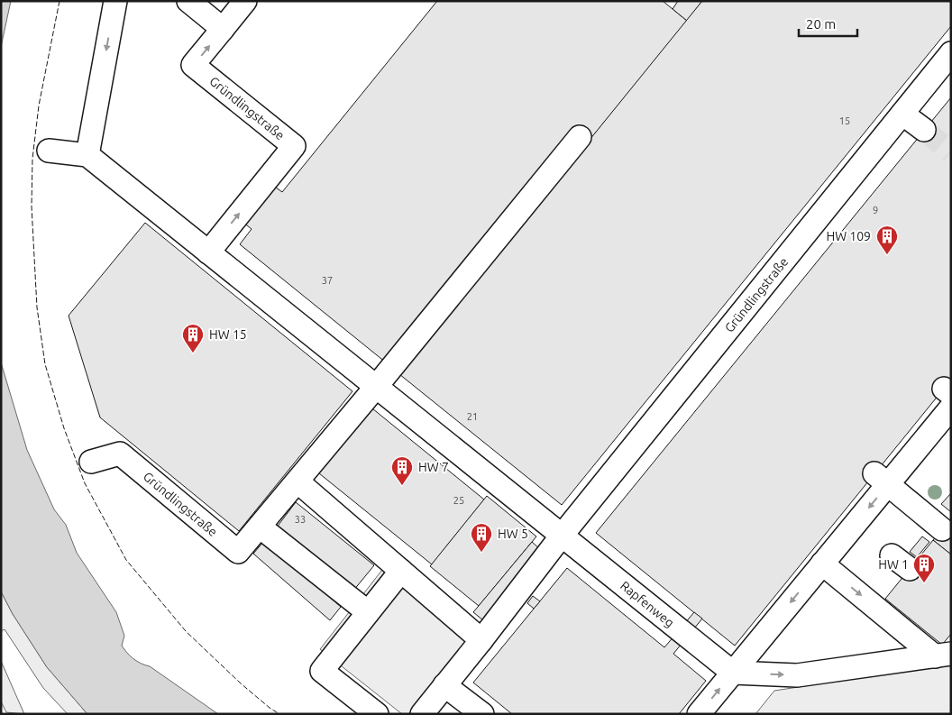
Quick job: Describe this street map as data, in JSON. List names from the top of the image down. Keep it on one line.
{"streets":{"street":["Gründlingstraße","Rapfenweg"]},"crossings":[["Gründlingstraße","Rapfenweg"]],"places":{"building":["HW 109","HW 15","HW 7","HW 5","HW 1"]},"house_numbers":["15","9","37","21","25","33"],"scale_bar":"20 m"}
